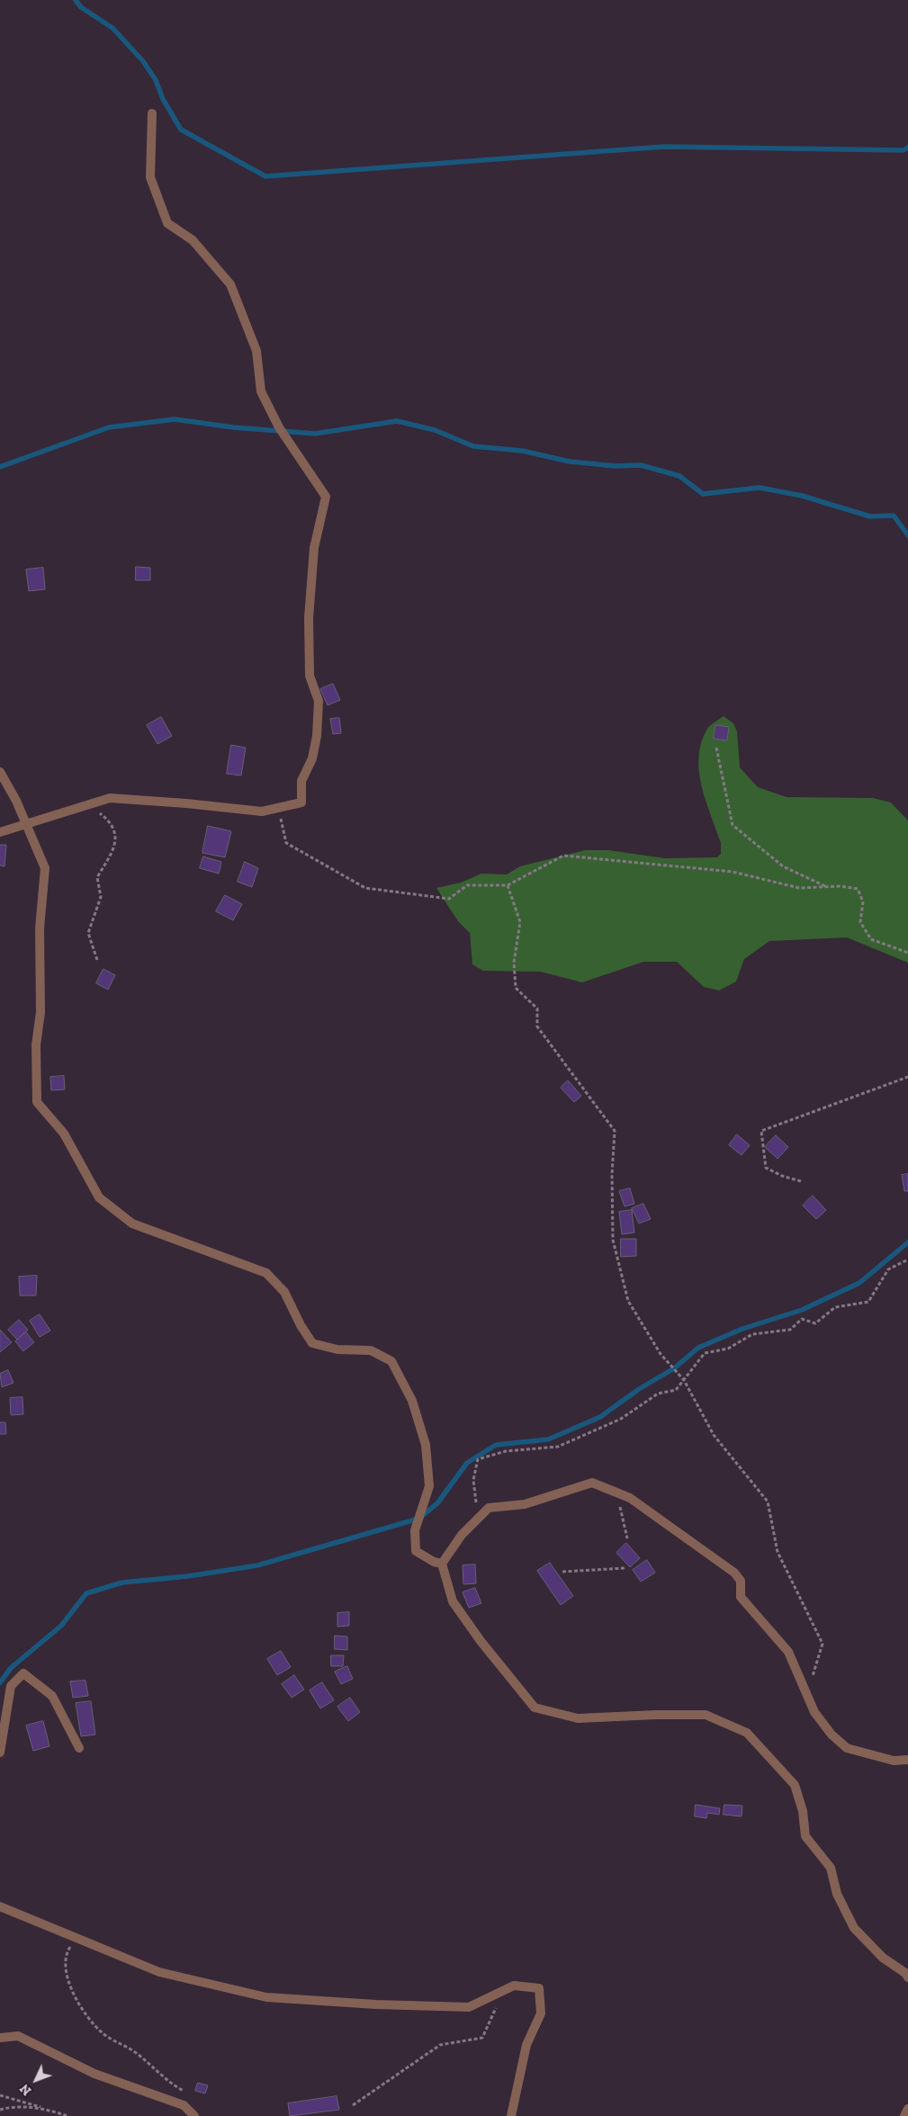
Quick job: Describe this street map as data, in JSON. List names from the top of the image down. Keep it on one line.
{"north":"bottom left"}
